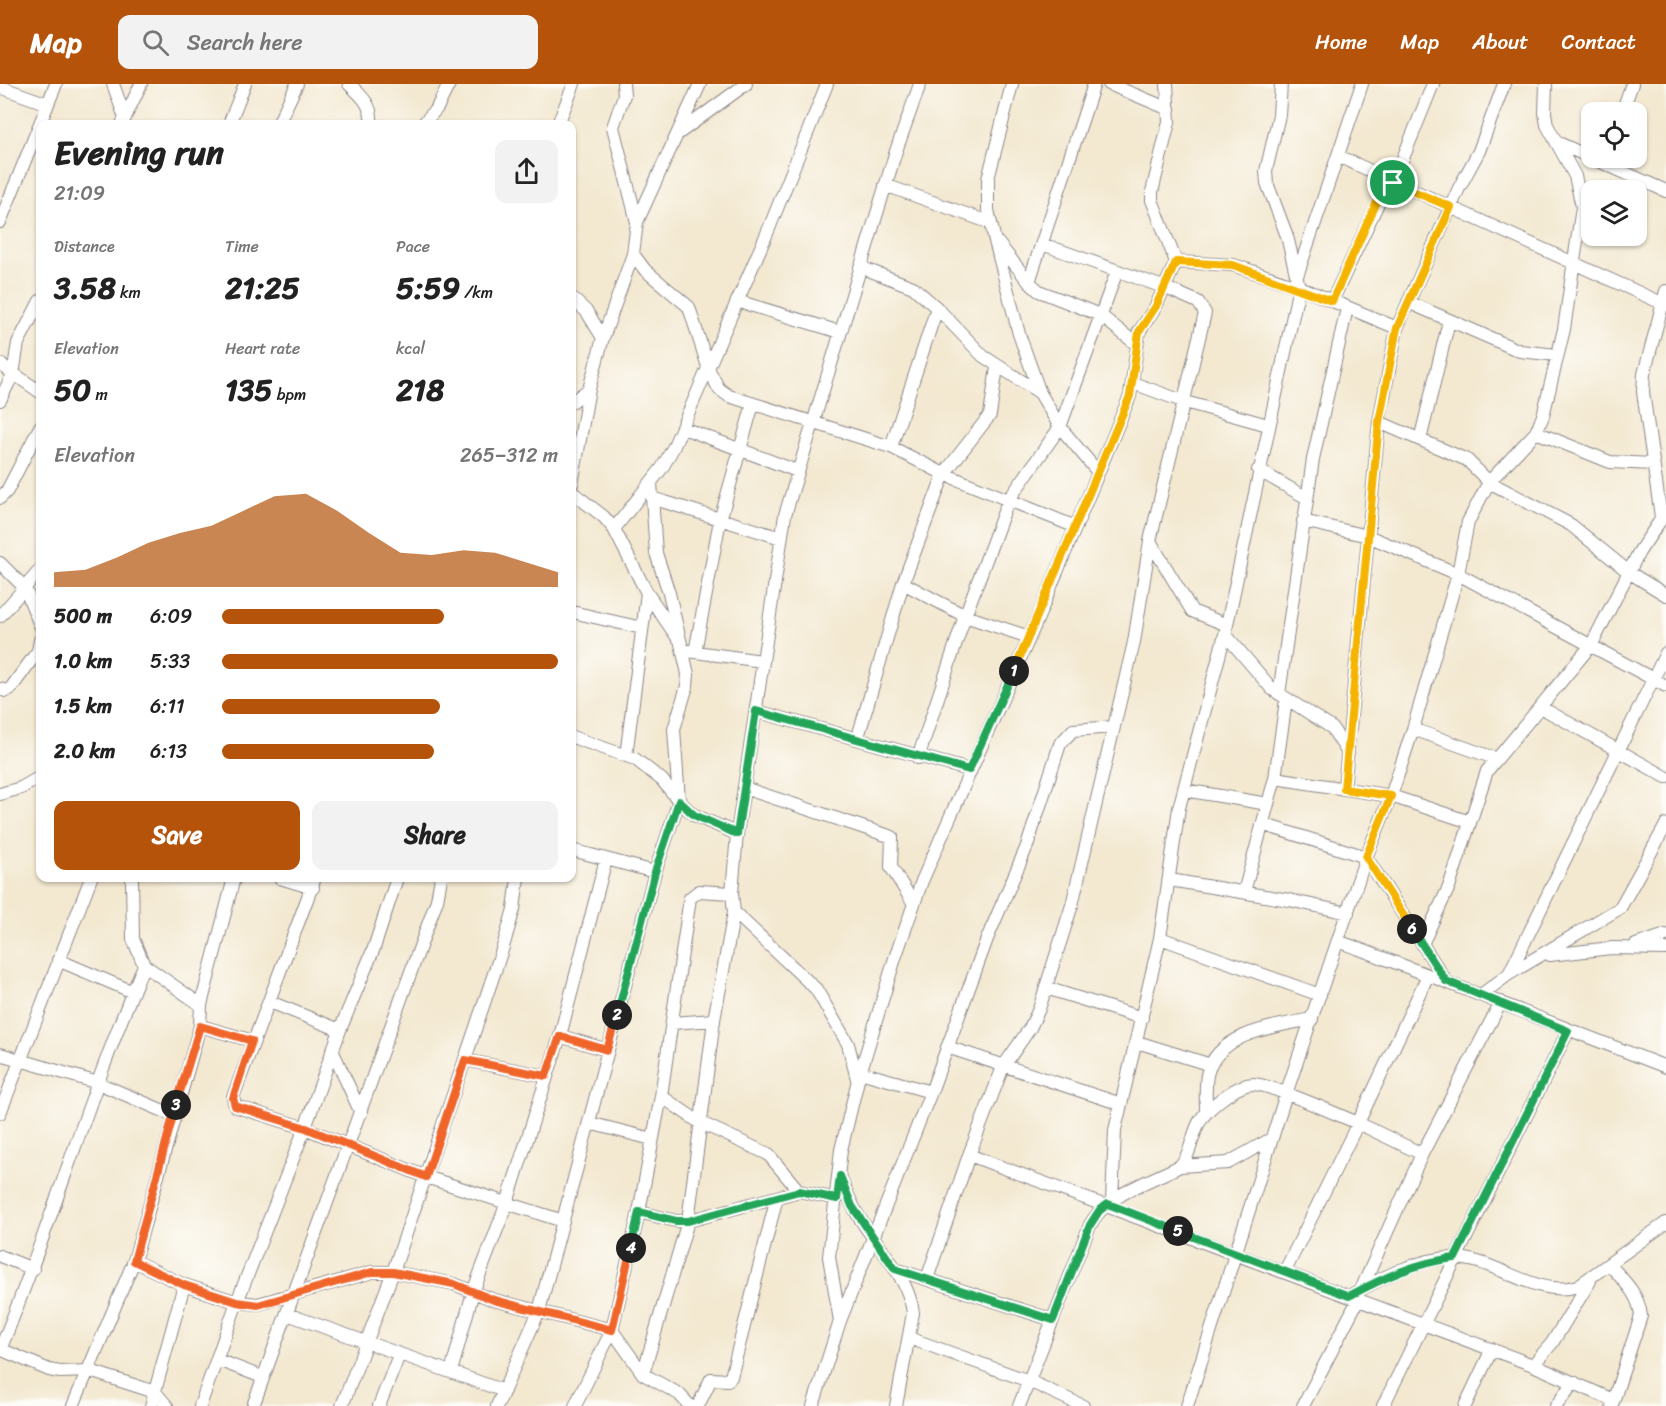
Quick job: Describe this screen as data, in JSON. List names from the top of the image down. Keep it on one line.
{"page":{"header":"Map","search":"Search here","nav":["Home","Map","About","Contact"],"heading":["Evening run","21:09"],"stats":[["Distance","3.58 km"],["Time","21:25"],["Pace","5:59 /km"],["Elevation","50 m"],["Heart rate","135 bpm"],["kcal","218"]],"chart":["Elevation","265–312 m"],"list":[{"name":"500 m","note":"6:09"},{"name":"1.0 km","note":"5:33"},{"name":"1.5 km","note":"6:11"},{"name":"2.0 km","note":"6:13"}],"pins":["1","6","2","3","5","4"],"buttons":["Save","Share"]}}
